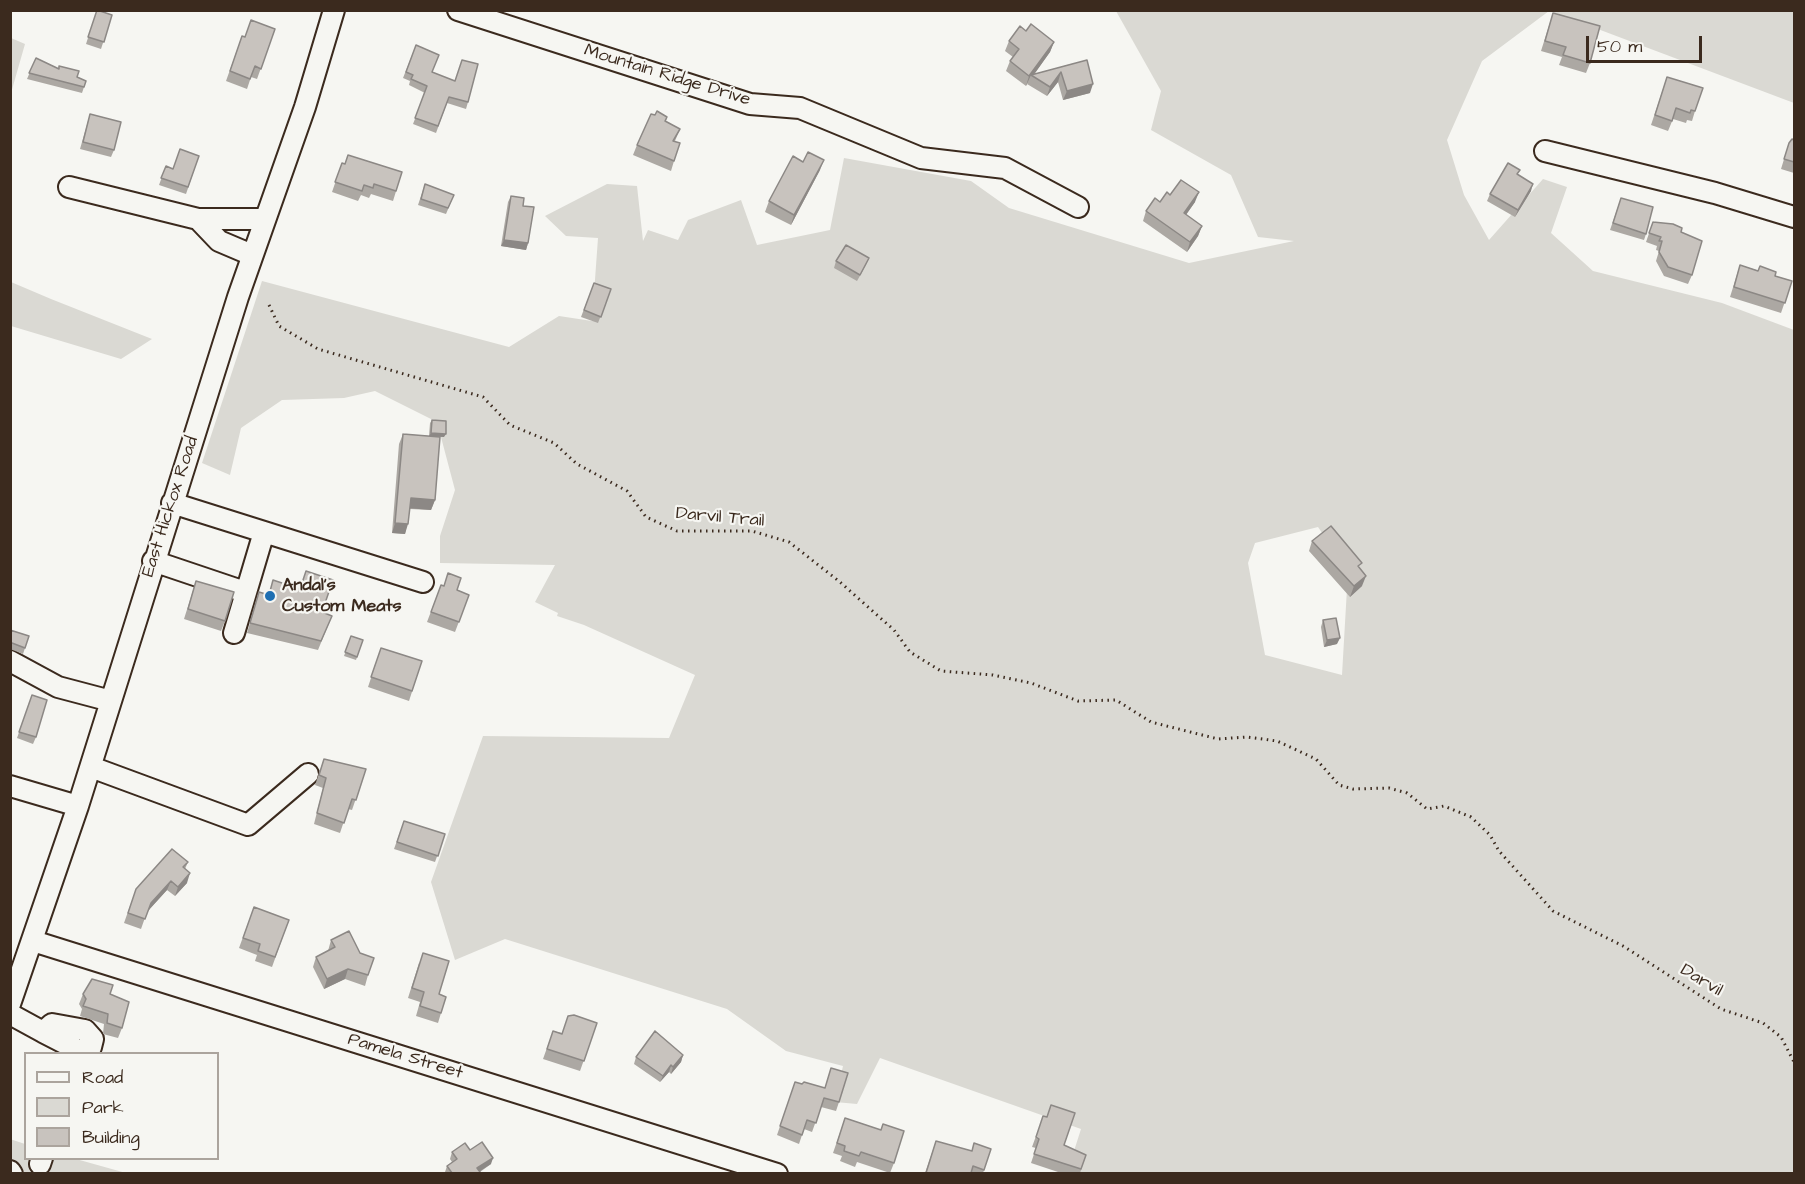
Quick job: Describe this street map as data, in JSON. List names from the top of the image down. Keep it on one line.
{"streets":{"street":["Mountain Ridge Drive","East Hickox Road","Pamela Street"],"path":["Darvil Trail","Darvil"]},"crossings":[["East Hickox Road","Pamela Street"],["Darvil Trail","Darvil"]],"places":["Andal's Custom Meats"],"legend":["Road","Park","Building"],"scale_bar":"50 m"}
